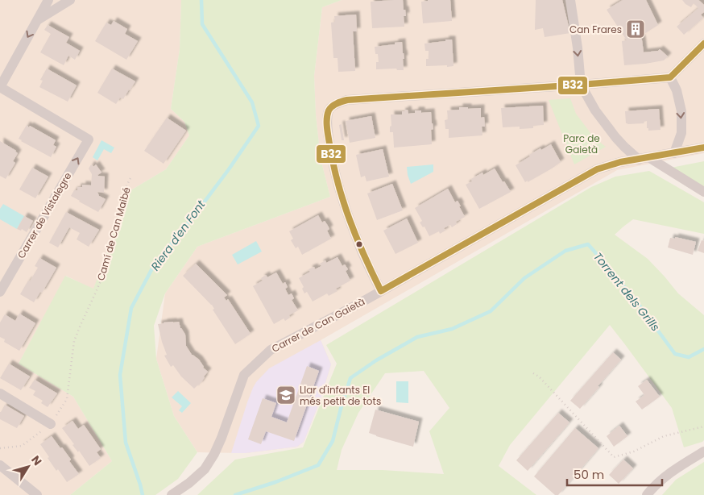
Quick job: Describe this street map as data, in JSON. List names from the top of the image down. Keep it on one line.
{"streets":{"street":["Carrer de Vistalegre","Carrer de Can Gaietà"],"path":["Camí de Can Maibé"]},"water":["Riera d'en Font","Torrent dels Grills"],"parks":["Parc de Gaietà"],"places":{"building":["Can Frares"],"school or university":["Llar d'infants El més petit de tots"]},"lines":["transit line B32"],"scale_bar":"50 m","north":"top right"}
